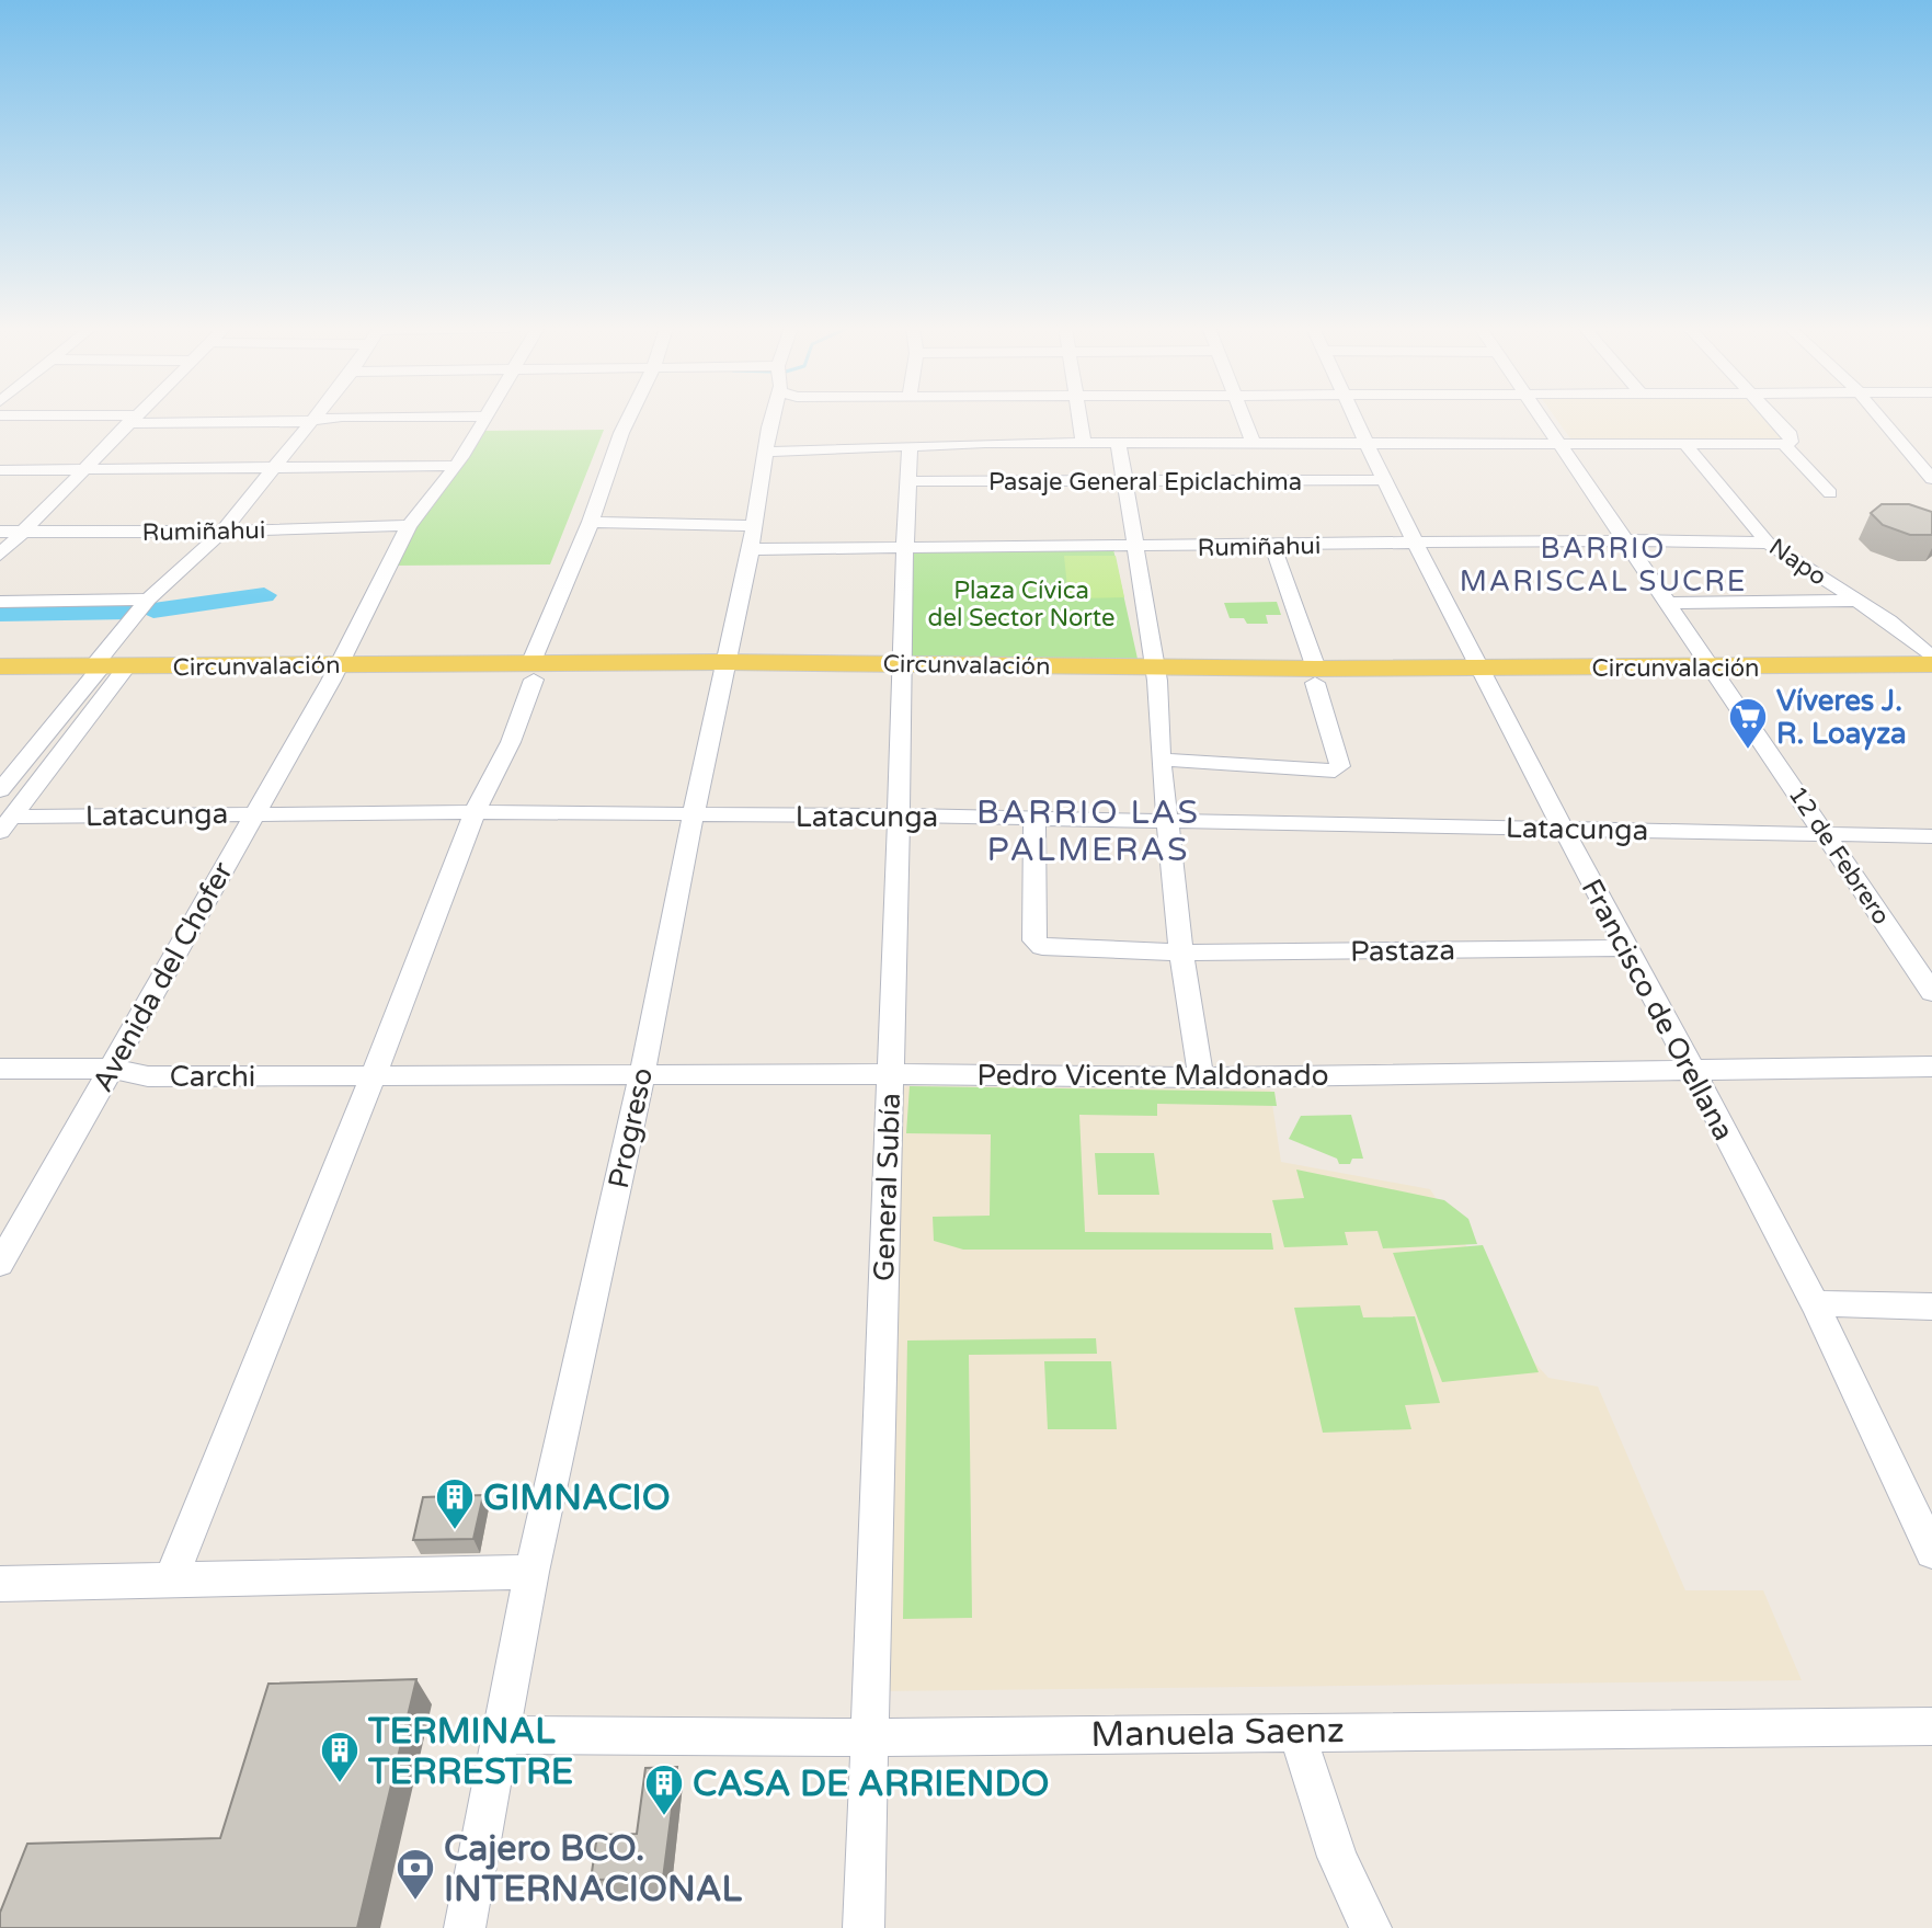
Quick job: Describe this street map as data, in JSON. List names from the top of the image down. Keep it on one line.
{"streets":{"main road":["Circunvalación"],"street":["Pasaje General Epiclachima","Rumiñahui","Napo","Latacunga","12 de Febrero","Pastaza","Avenida del Chofer","Francisco de Orellana","Pedro Vicente Maldonado","Carchi","Progreso","General Subía","Manuela Saenz"]},"crossings":[["Pasaje General Epiclachima","Francisco de Orellana"],["Pasaje General Epiclachima","General Subía"],["Rumiñahui","Napo"],["Rumiñahui","12 de Febrero"],["Rumiñahui","Avenida del Chofer"],["Rumiñahui","Francisco de Orellana"],["Rumiñahui","Progreso"],["Rumiñahui","General Subía"],["Napo","Circunvalación"],["Circunvalación","12 de Febrero"],["Circunvalación","Avenida del Chofer"],["Circunvalación","Francisco de Orellana"],["Circunvalación","Progreso"],["Circunvalación","General Subía"],["Latacunga","12 de Febrero"],["Latacunga","Pastaza"],["Latacunga","Avenida del Chofer"],["Latacunga","Francisco de Orellana"],["Latacunga","Progreso"],["Latacunga","General Subía"],["Pastaza","Francisco de Orellana"],["Avenida del Chofer","Carchi"],["Francisco de Orellana","Pedro Vicente Maldonado"],["Pedro Vicente Maldonado","Carchi"],["Pedro Vicente Maldonado","Progreso"],["Pedro Vicente Maldonado","General Subía"],["Progreso","Manuela Saenz"],["General Subía","Manuela Saenz"]],"districts":["BARRIO MARISCAL SUCRE","BARRIO LAS PALMERAS"],"parks":["Plaza Cívica del Sector Norte"],"places":{"supermarket":["Víveres J. R. Loayza"],"building":["GIMNACIO","TERMINAL TERRESTRE","CASA DE ARRIENDO"],"bank":["Cajero BCO. INTERNACIONAL"]}}
